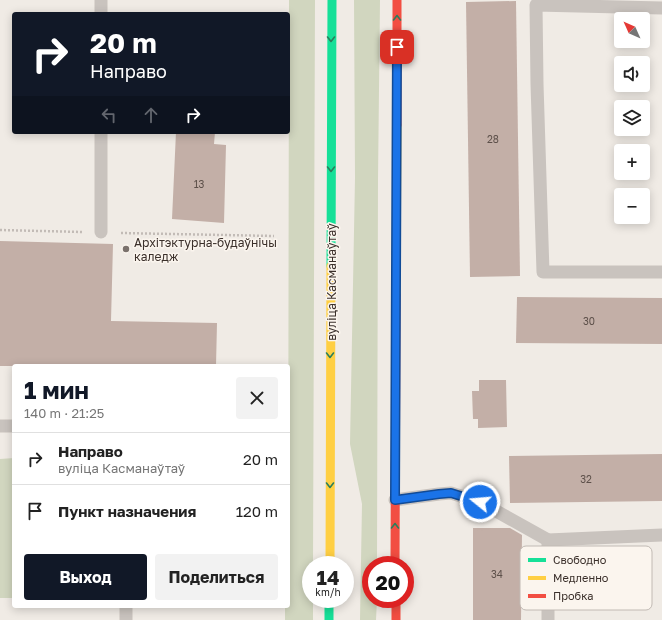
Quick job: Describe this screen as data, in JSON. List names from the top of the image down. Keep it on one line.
{"streets":{"main road":["вуліца Касманаўтаў"]},"places":["Архітэктурна-будаўнічы каледж"],"house_numbers":["28","13","30","32","34"],"legend":["Свободно","Медленно","Пробка"],"north":"top left","page":{"map_buttons":["+","−"],"turn":["20 m","Направо"],"heading":["1 мин","140 m · 21:25"],"list":[{"name":"Направо","note":"вуліца Касманаўтаў","value":"20 m"},{"name":"Пункт назначения","value":"120 m"}],"buttons":["Выход","Поделиться"],"speed":"14 km/h","limit":"20"}}
